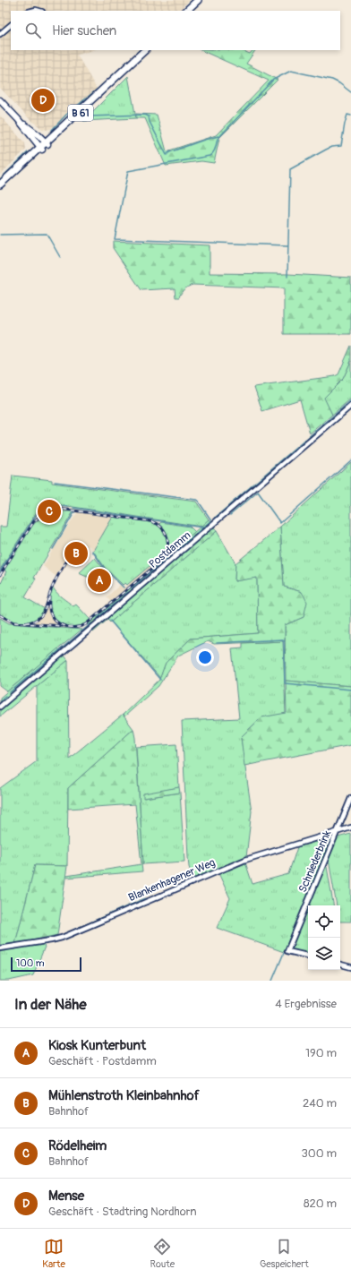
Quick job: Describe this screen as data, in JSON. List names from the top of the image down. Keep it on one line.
{"streets":{"main road":["B 61"],"street":["Postdamm","Schniederbrink","Blankenhagener Weg"]},"crossings":[["Schniederbrink","Blankenhagener Weg"]],"scale_bar":"100 m","page":{"search":"Hier suchen","pins":["D","C","B","A"],"scale":"100 m","heading":["In der Nähe","4 Ergebnisse"],"list":[{"mark":"A","name":"Kiosk Kunterbunt","note":"Geschäft · Postdamm","value":"190 m"},{"mark":"B","name":"Mühlenstroth Kleinbahnhof","note":"Bahnhof","value":"240 m"},{"mark":"C","name":"Rödelheim","note":"Bahnhof","value":"300 m"},{"mark":"D","name":"Mense","note":"Geschäft · Stadtring Nordhorn","value":"820 m"}],"nav":["Karte","Route","Gespeichert"]}}
